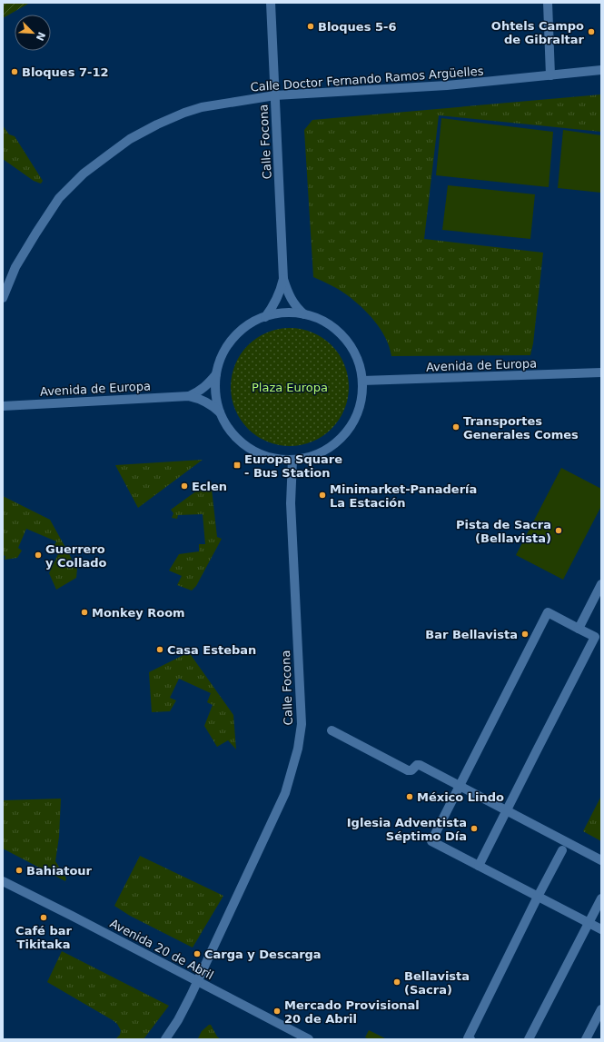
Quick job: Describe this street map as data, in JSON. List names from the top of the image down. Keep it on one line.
{"streets":{"street":["Calle Doctor Fernando Ramos Argüelles","Calle Focona","Avenida de Europa","Avenida 20 de Abril"]},"crossings":[["Calle Doctor Fernando Ramos Argüelles","Calle Focona"],["Calle Focona","Avenida 20 de Abril"]],"parks":["Plaza Europa"],"places":{"other":["Bloques 5-6","Ohtels Campo de Gibraltar","Bloques 7-12","Transportes Generales Comes","Eclen","Minimarket-Panadería La Estación","Pista de Sacra (Bellavista)","Guerrero y Collado","Monkey Room","Bar Bellavista","Casa Esteban","México Lindo","Iglesia Adventista Séptimo Día","Bahiatour","Café bar Tikitaka","Carga y Descarga","Bellavista (Sacra)","Mercado Provisional 20 de Abril"],"transit":["Europa Square - Bus Station"]},"north":"bottom right"}
